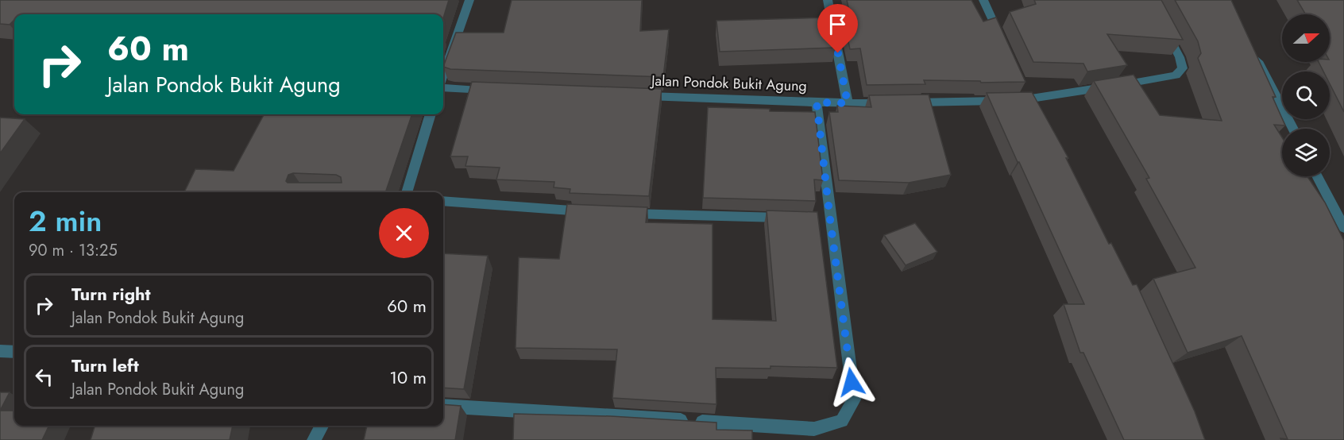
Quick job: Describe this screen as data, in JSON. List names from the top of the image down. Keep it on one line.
{"streets":{"street":["Jalan Pondok Bukit Agung"]},"north":"right","page":{"turn":["60 m","Jalan Pondok Bukit Agung"],"heading":["2 min","90 m · 13:25"],"list":[{"name":"Turn right","note":"Jalan Pondok Bukit Agung","value":"60 m"},{"name":"Turn left","note":"Jalan Pondok Bukit Agung","value":"10 m"}]}}
